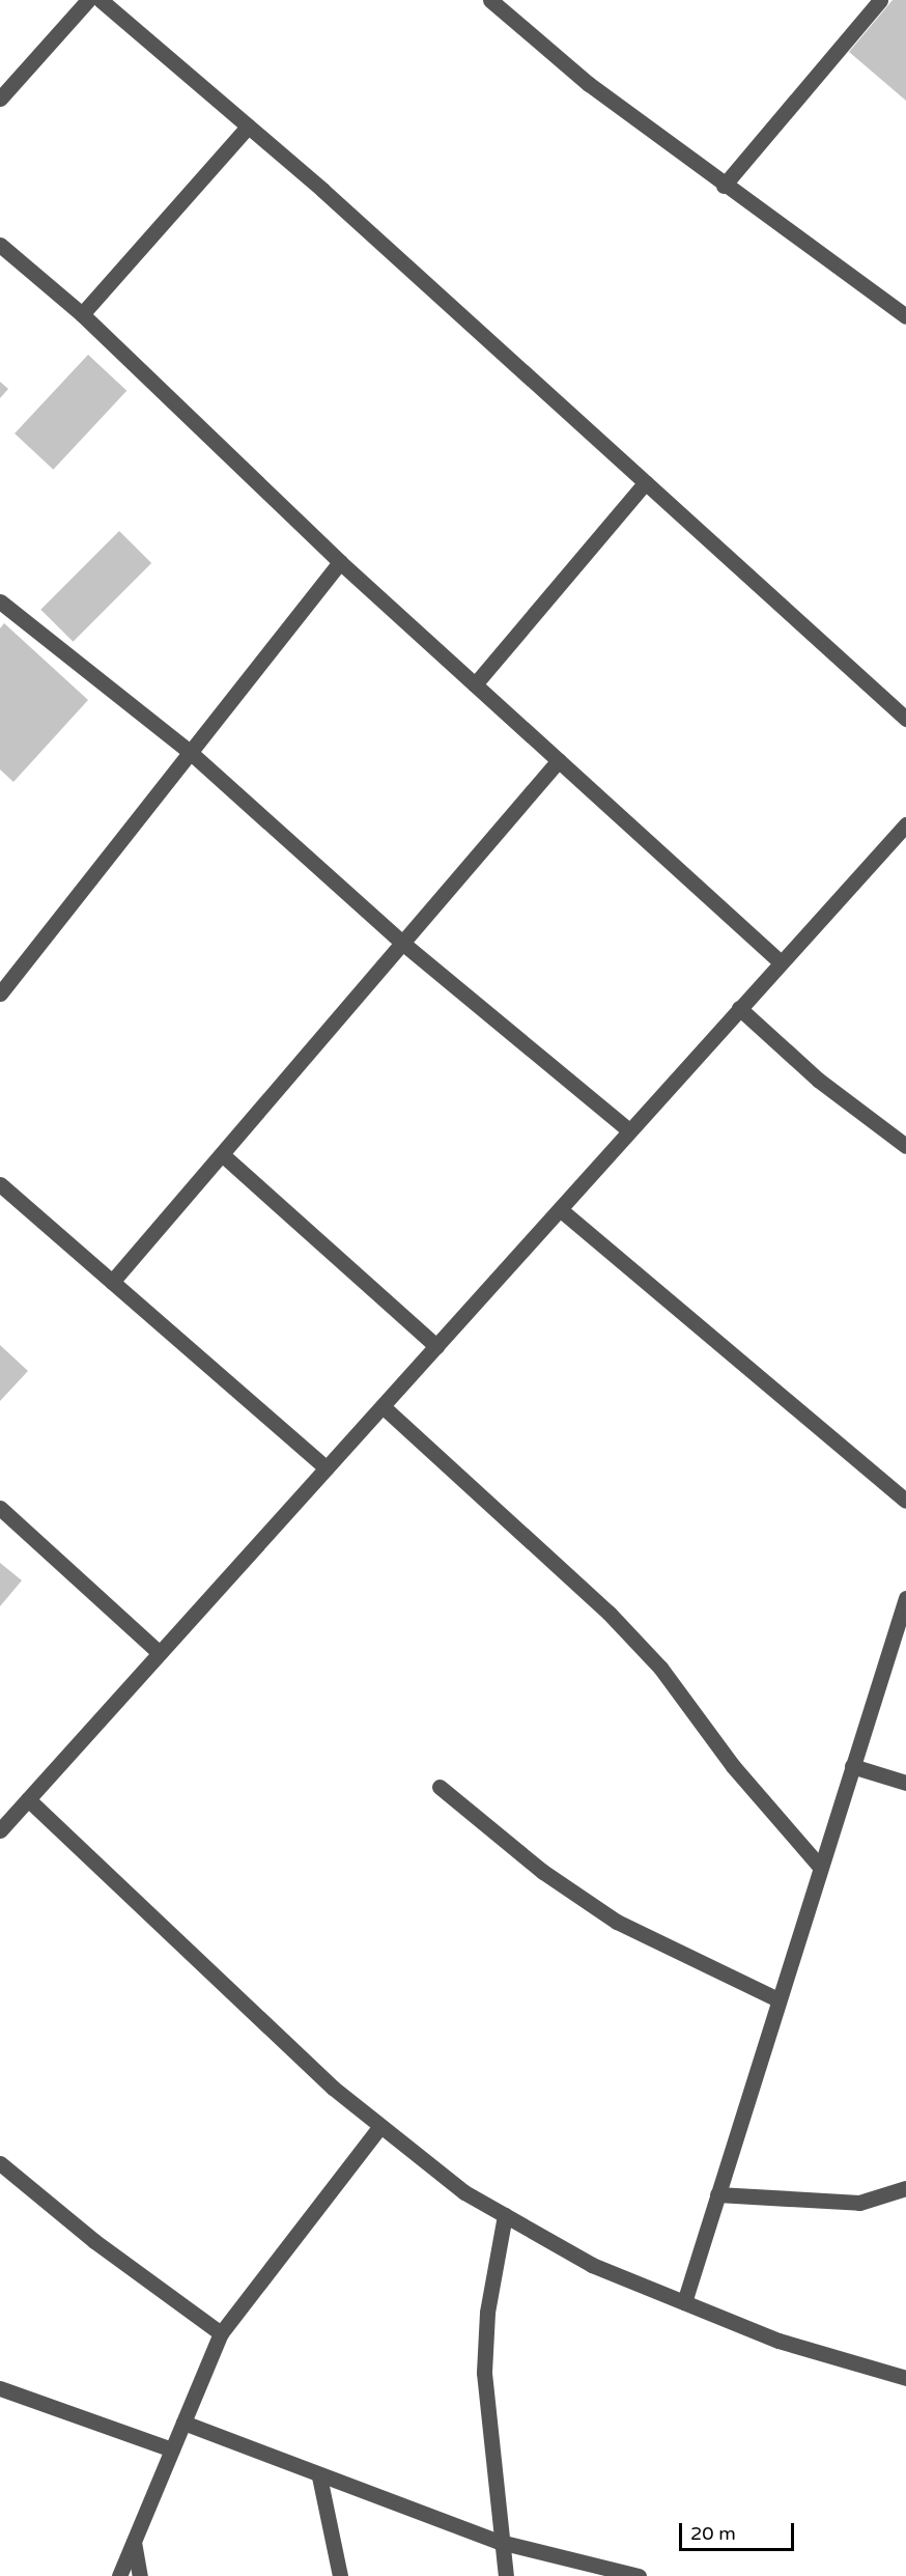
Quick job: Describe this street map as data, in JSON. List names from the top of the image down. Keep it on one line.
{"scale_bar":"20 m"}
